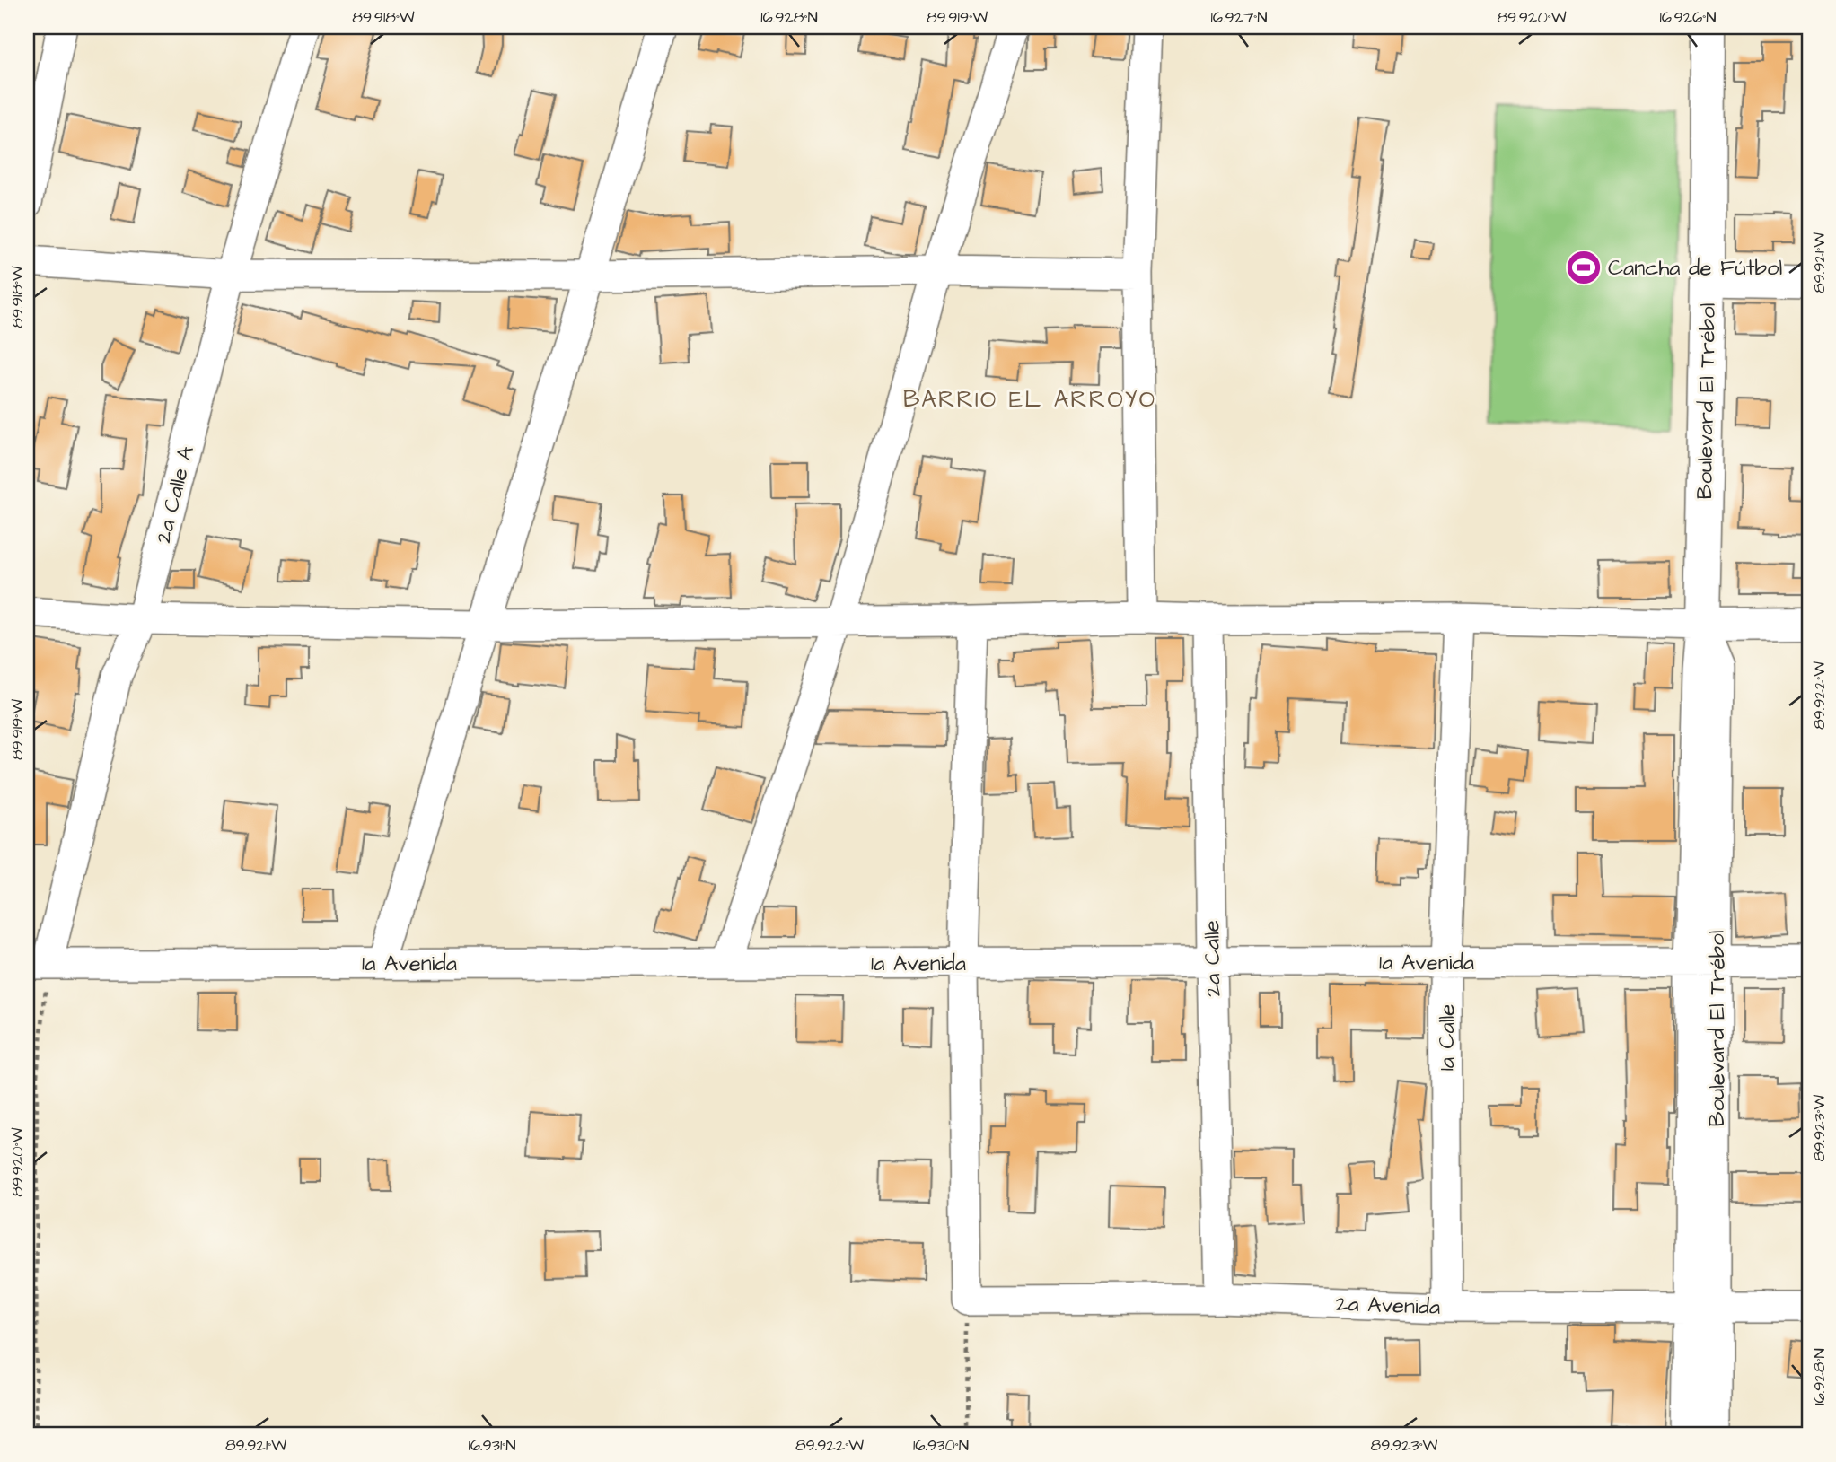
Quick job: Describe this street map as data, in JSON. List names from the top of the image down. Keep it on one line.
{"streets":{"main road":["Boulevard El Trébol"],"street":["2a Calle A","2a Calle","1a Avenida","1a Calle","2a Avenida"]},"crossings":[["Boulevard El Trébol","1a Avenida"],["Boulevard El Trébol","2a Avenida"],["2a Calle A","1a Avenida"],["2a Calle","1a Avenida"],["2a Calle","2a Avenida"],["1a Avenida","1a Calle"],["1a Calle","2a Avenida"]],"districts":["BARRIO EL ARROYO"],"places":{"sports":["Cancha de Fútbol"]},"coordinates":["89.918°W","16.928°N","89.919°W","16.927°N","89.920°W","16.926°N","89.921°W","89.922°W","89.923°W","16.931°N","16.930°N"]}
